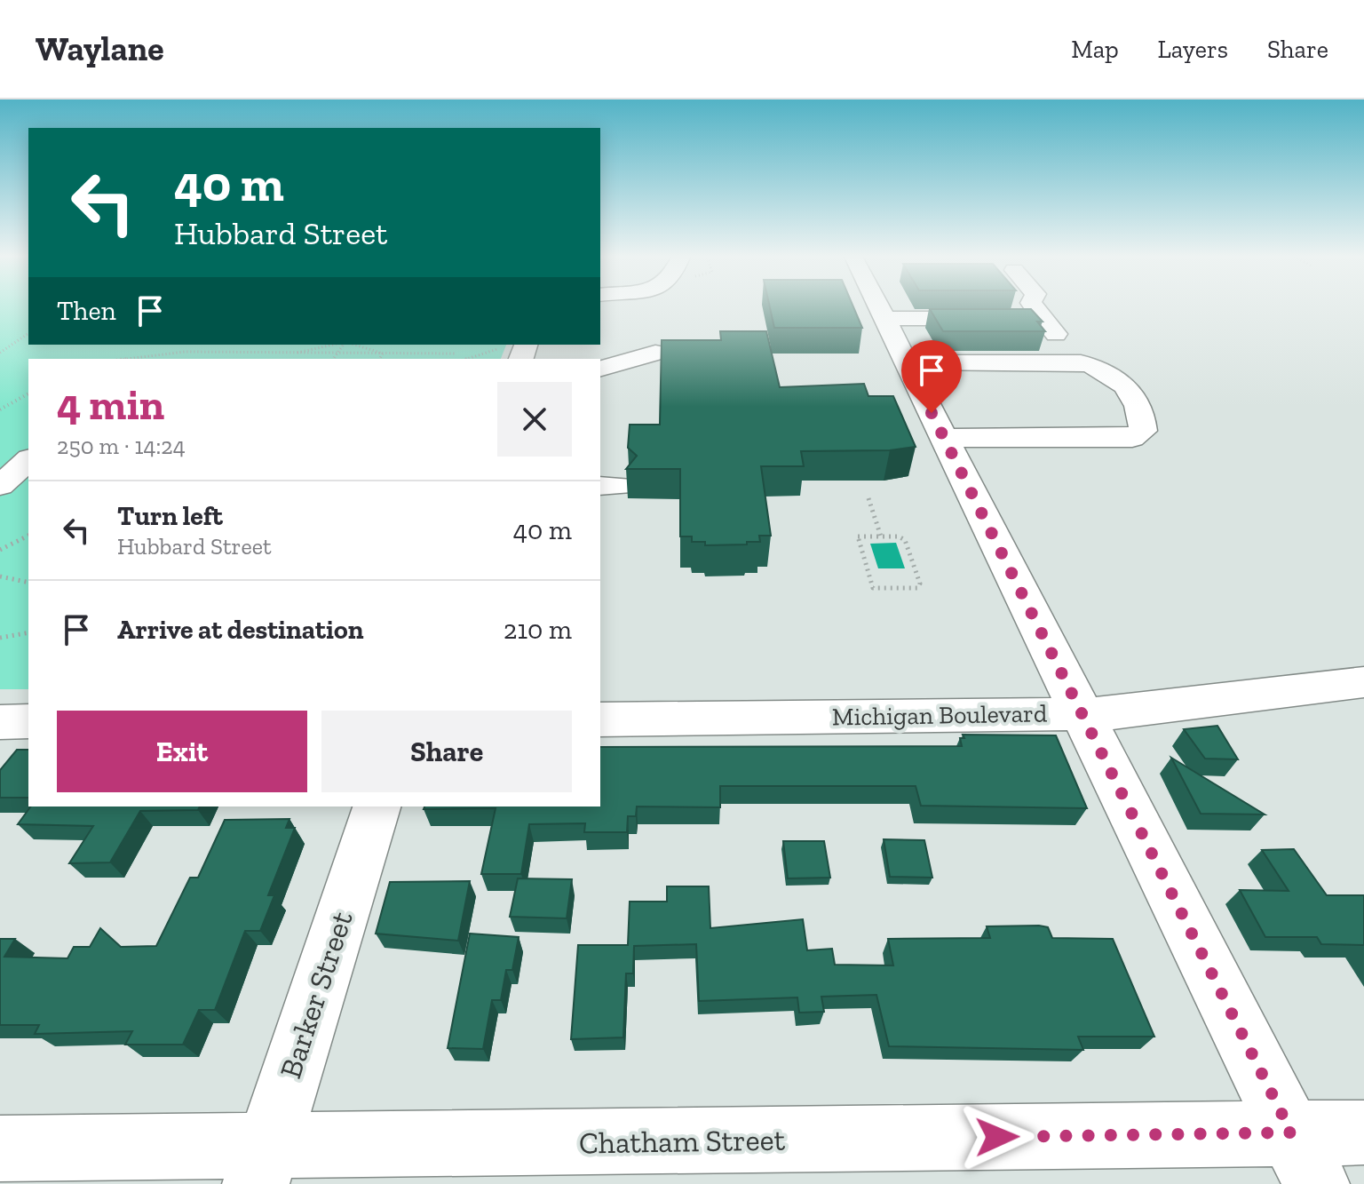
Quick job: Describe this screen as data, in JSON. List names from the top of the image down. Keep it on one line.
{"streets":{"street":["Michigan Boulevard","Barker Street","Chatham Street"]},"crossings":[["Barker Street","Chatham Street"]],"page":{"header":"Waylane","nav":["Map","Layers","Share"],"turn":["40 m","Hubbard Street"],"then":"Then","heading":["4 min","250 m · 14:24"],"list":[{"name":"Turn left","note":"Hubbard Street","value":"40 m"},{"name":"Arrive at destination","value":"210 m"}],"buttons":["Exit","Share"]}}
